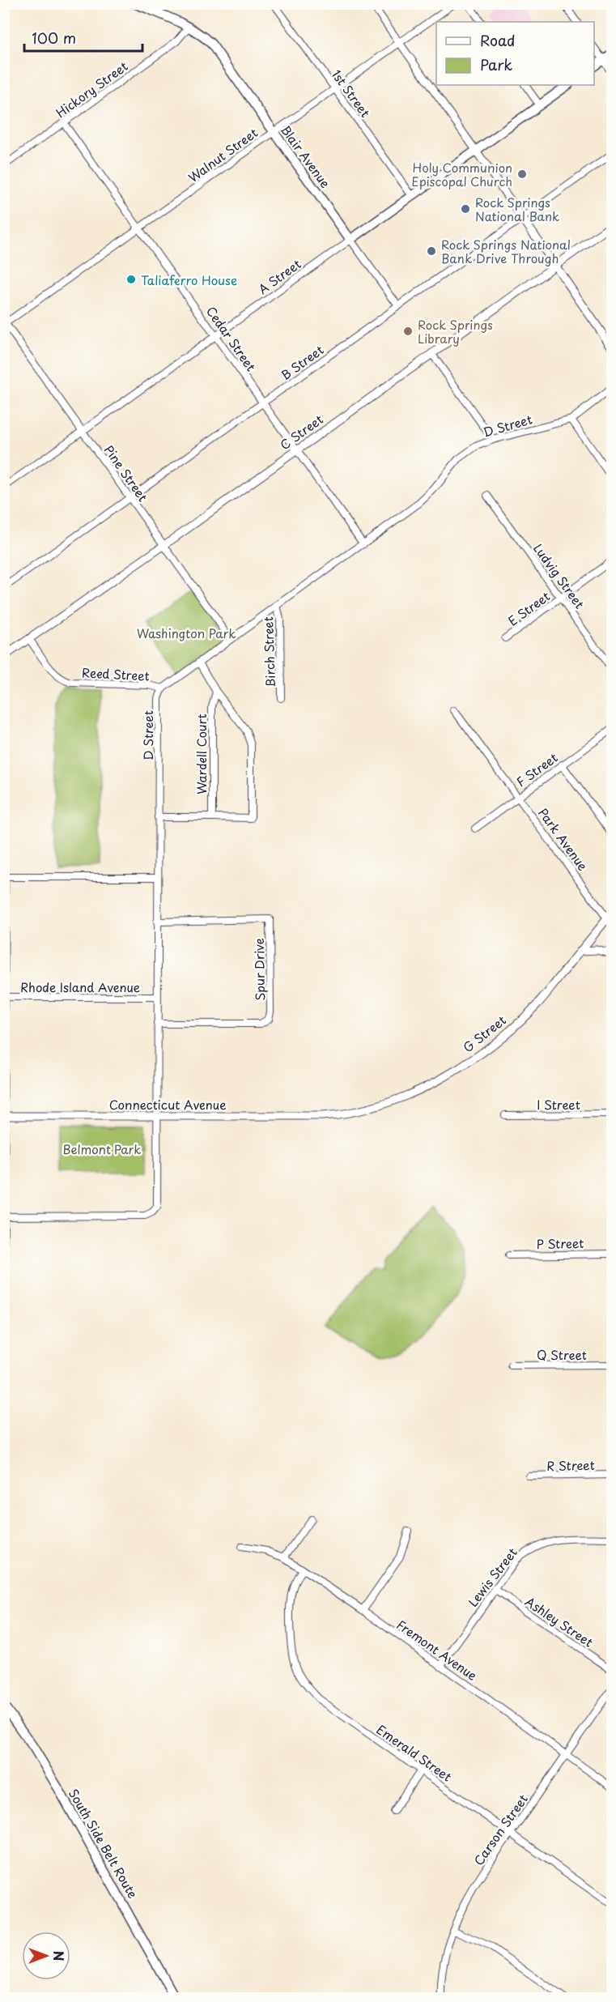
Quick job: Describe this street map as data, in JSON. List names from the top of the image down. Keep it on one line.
{"streets":{"main road":["Blair Avenue","A Street","South Side Belt Route"],"street":["Hickory Street","1st Street","Walnut Street","Cedar Street","B Street","D Street","C Street","Pine Street","Ludvig Street","E Street","Birch Street","Reed Street","Wardell Court","F Street","Park Avenue","Spur Drive","Rhode Island Avenue","G Street","Connecticut Avenue","I Street","P Street","Q Street","R Street","Lewis Street","Ashley Street","Fremont Avenue","Emerald Street","Carson Street"]},"crossings":[["Hickory Street","Blair Avenue"],["Hickory Street","Cedar Street"],["1st Street","Walnut Street"],["1st Street","A Street"],["Walnut Street","Blair Avenue"],["Walnut Street","Cedar Street"],["Walnut Street","Pine Street"],["Blair Avenue","A Street"],["Blair Avenue","B Street"],["A Street","Cedar Street"],["A Street","Pine Street"],["Cedar Street","B Street"],["Cedar Street","D Street"],["Cedar Street","C Street"],["B Street","Pine Street"],["D Street","Pine Street"],["D Street","Birch Street"],["D Street","Reed Street"],["D Street","Spur Drive"],["D Street","Rhode Island Avenue"],["D Street","Connecticut Avenue"],["C Street","Pine Street"],["C Street","Reed Street"],["Ludvig Street","E Street"],["F Street","Park Avenue"],["Park Avenue","G Street"],["G Street","Connecticut Avenue"],["Lewis Street","Ashley Street"],["Lewis Street","Fremont Avenue"],["Fremont Avenue","Emerald Street"],["Fremont Avenue","Carson Street"],["Emerald Street","Carson Street"]],"parks":["Washington Park","Belmont Park"],"places":["Holy Communion Episcopal Church","Rock Springs National Bank","Rock Springs National Bank Drive Through","Taliaferro House","Rock Springs Library"],"legend":["Road","Park"],"scale_bar":"100 m","north":"right"}
